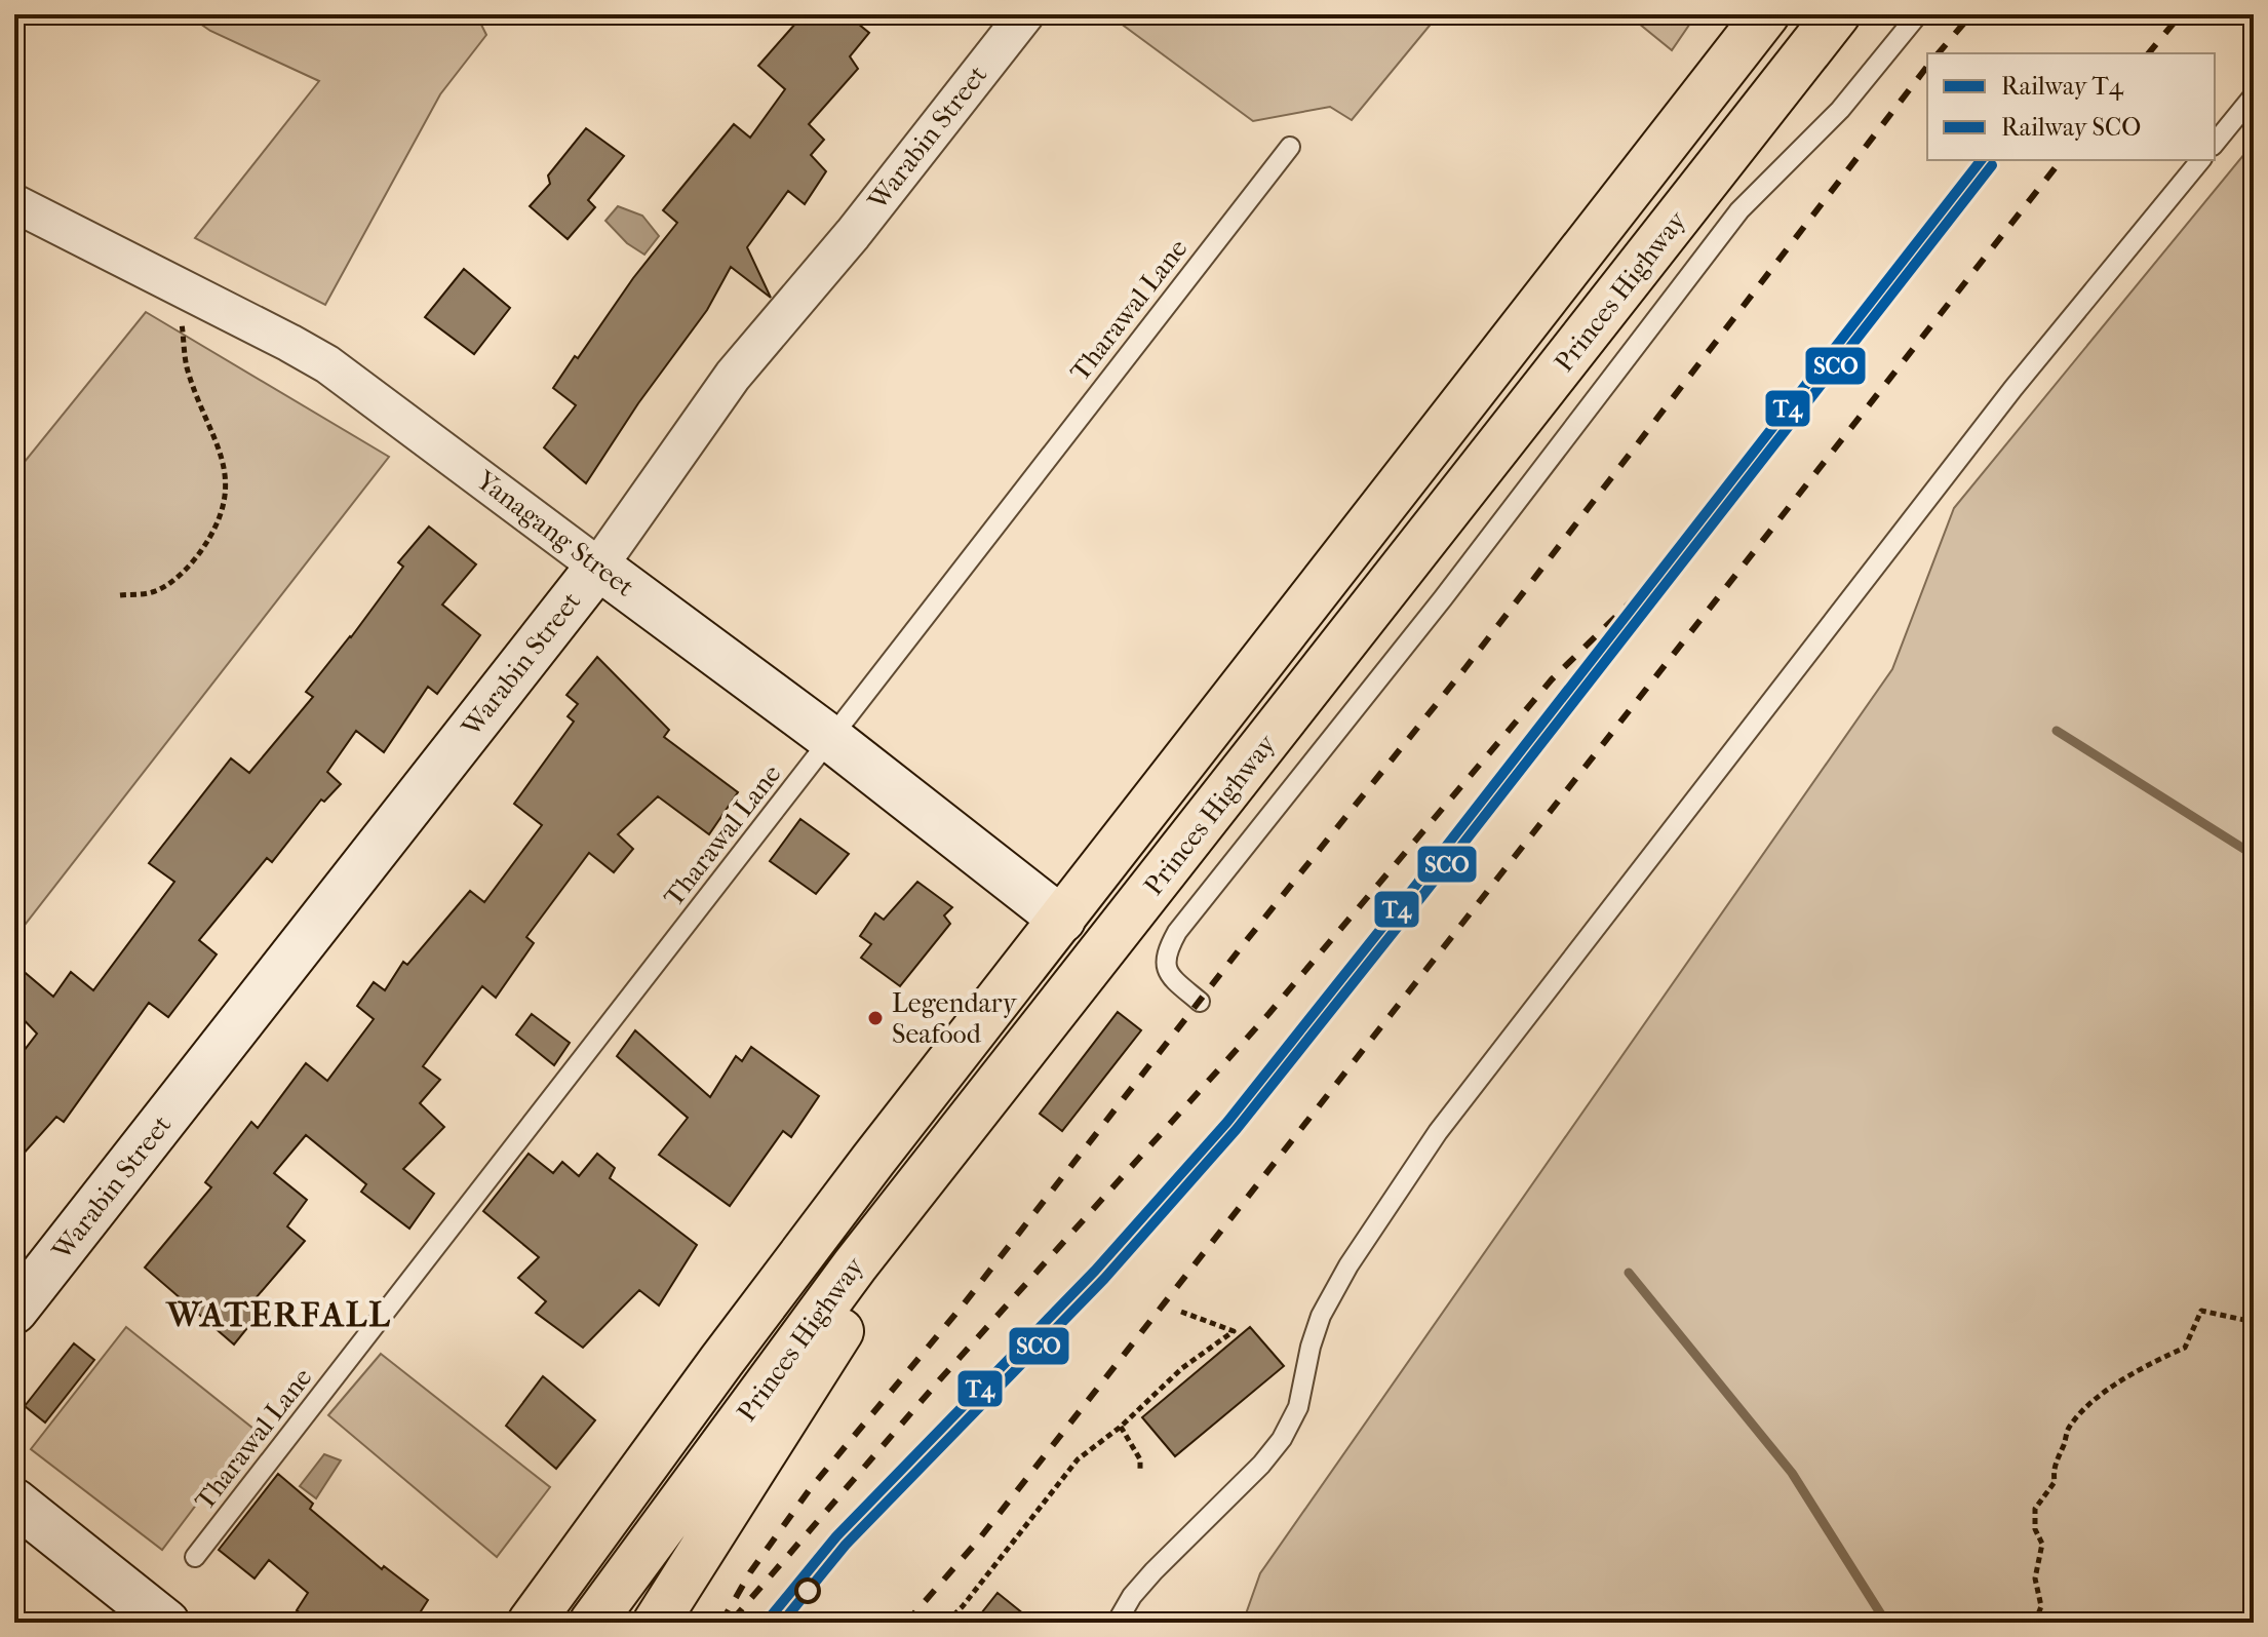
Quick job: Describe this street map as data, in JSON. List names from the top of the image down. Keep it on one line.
{"streets":{"highway":["Princes Highway"],"street":["Warabin Street","Yanagang Street"],"lane":["Tharawal Lane"]},"crossings":[["Warabin Street","Yanagang Street"],["Princes Highway","Yanagang Street"],["Tharawal Lane","Yanagang Street"]],"districts":["WATERFALL"],"places":["Legendary Seafood"],"lines":["rail line T4","rail line SCO"],"legend":["Railway T4","Railway SCO"]}
